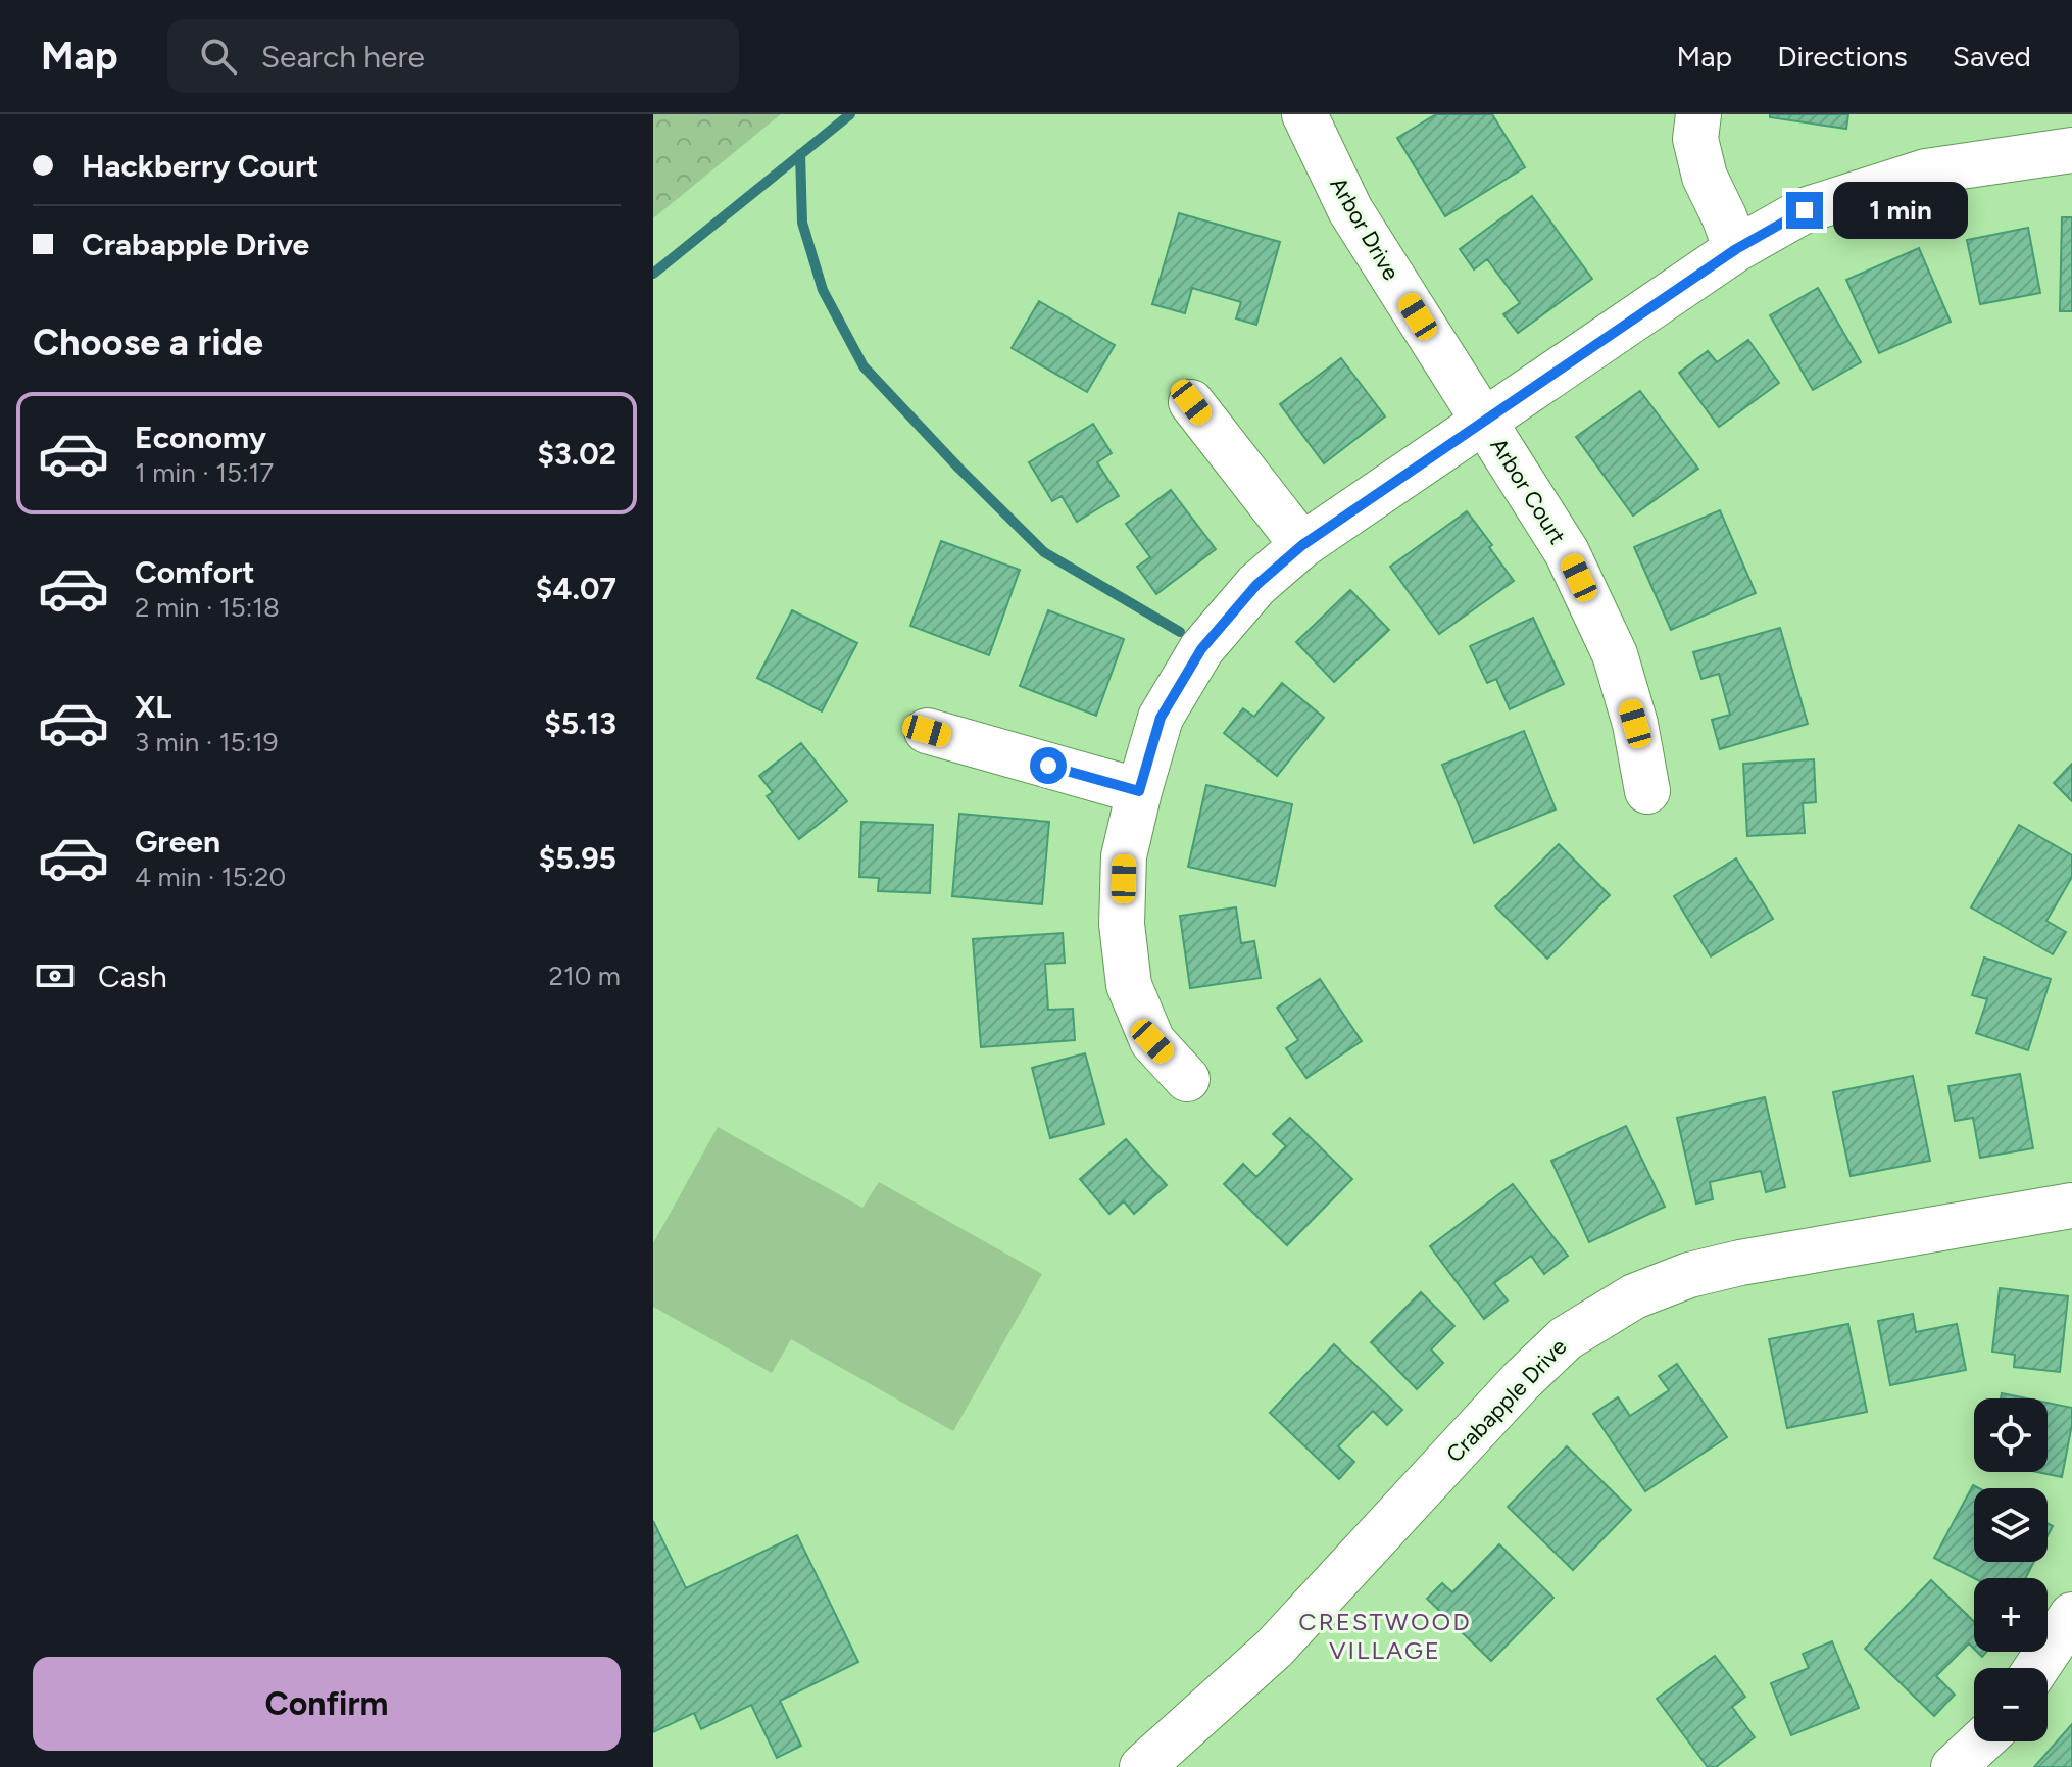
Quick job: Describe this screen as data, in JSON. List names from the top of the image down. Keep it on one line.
{"streets":{"street":["Arbor Drive","Arbor Court","Crabapple Drive"]},"crossings":[["Arbor Drive","Arbor Court"]],"districts":["CRESTWOOD VILLAGE"],"page":{"header":"Map","search":"Search here","nav":["Map","Directions","Saved"],"banner":["Hackberry Court","Crabapple Drive"],"bubble":"1 min","heading":"Choose a ride","list":[{"name":"Economy","note":"1 min · 15:17","value":"$3.02"},{"name":"Comfort","note":"2 min · 15:18","value":"$4.07"},{"name":"XL","note":"3 min · 15:19","value":"$5.13"},{"name":"Green","note":"4 min · 15:20","value":"$5.95"}],"pay":["Cash","210 m"],"map_buttons":["+","−"],"buttons":"Confirm"}}
